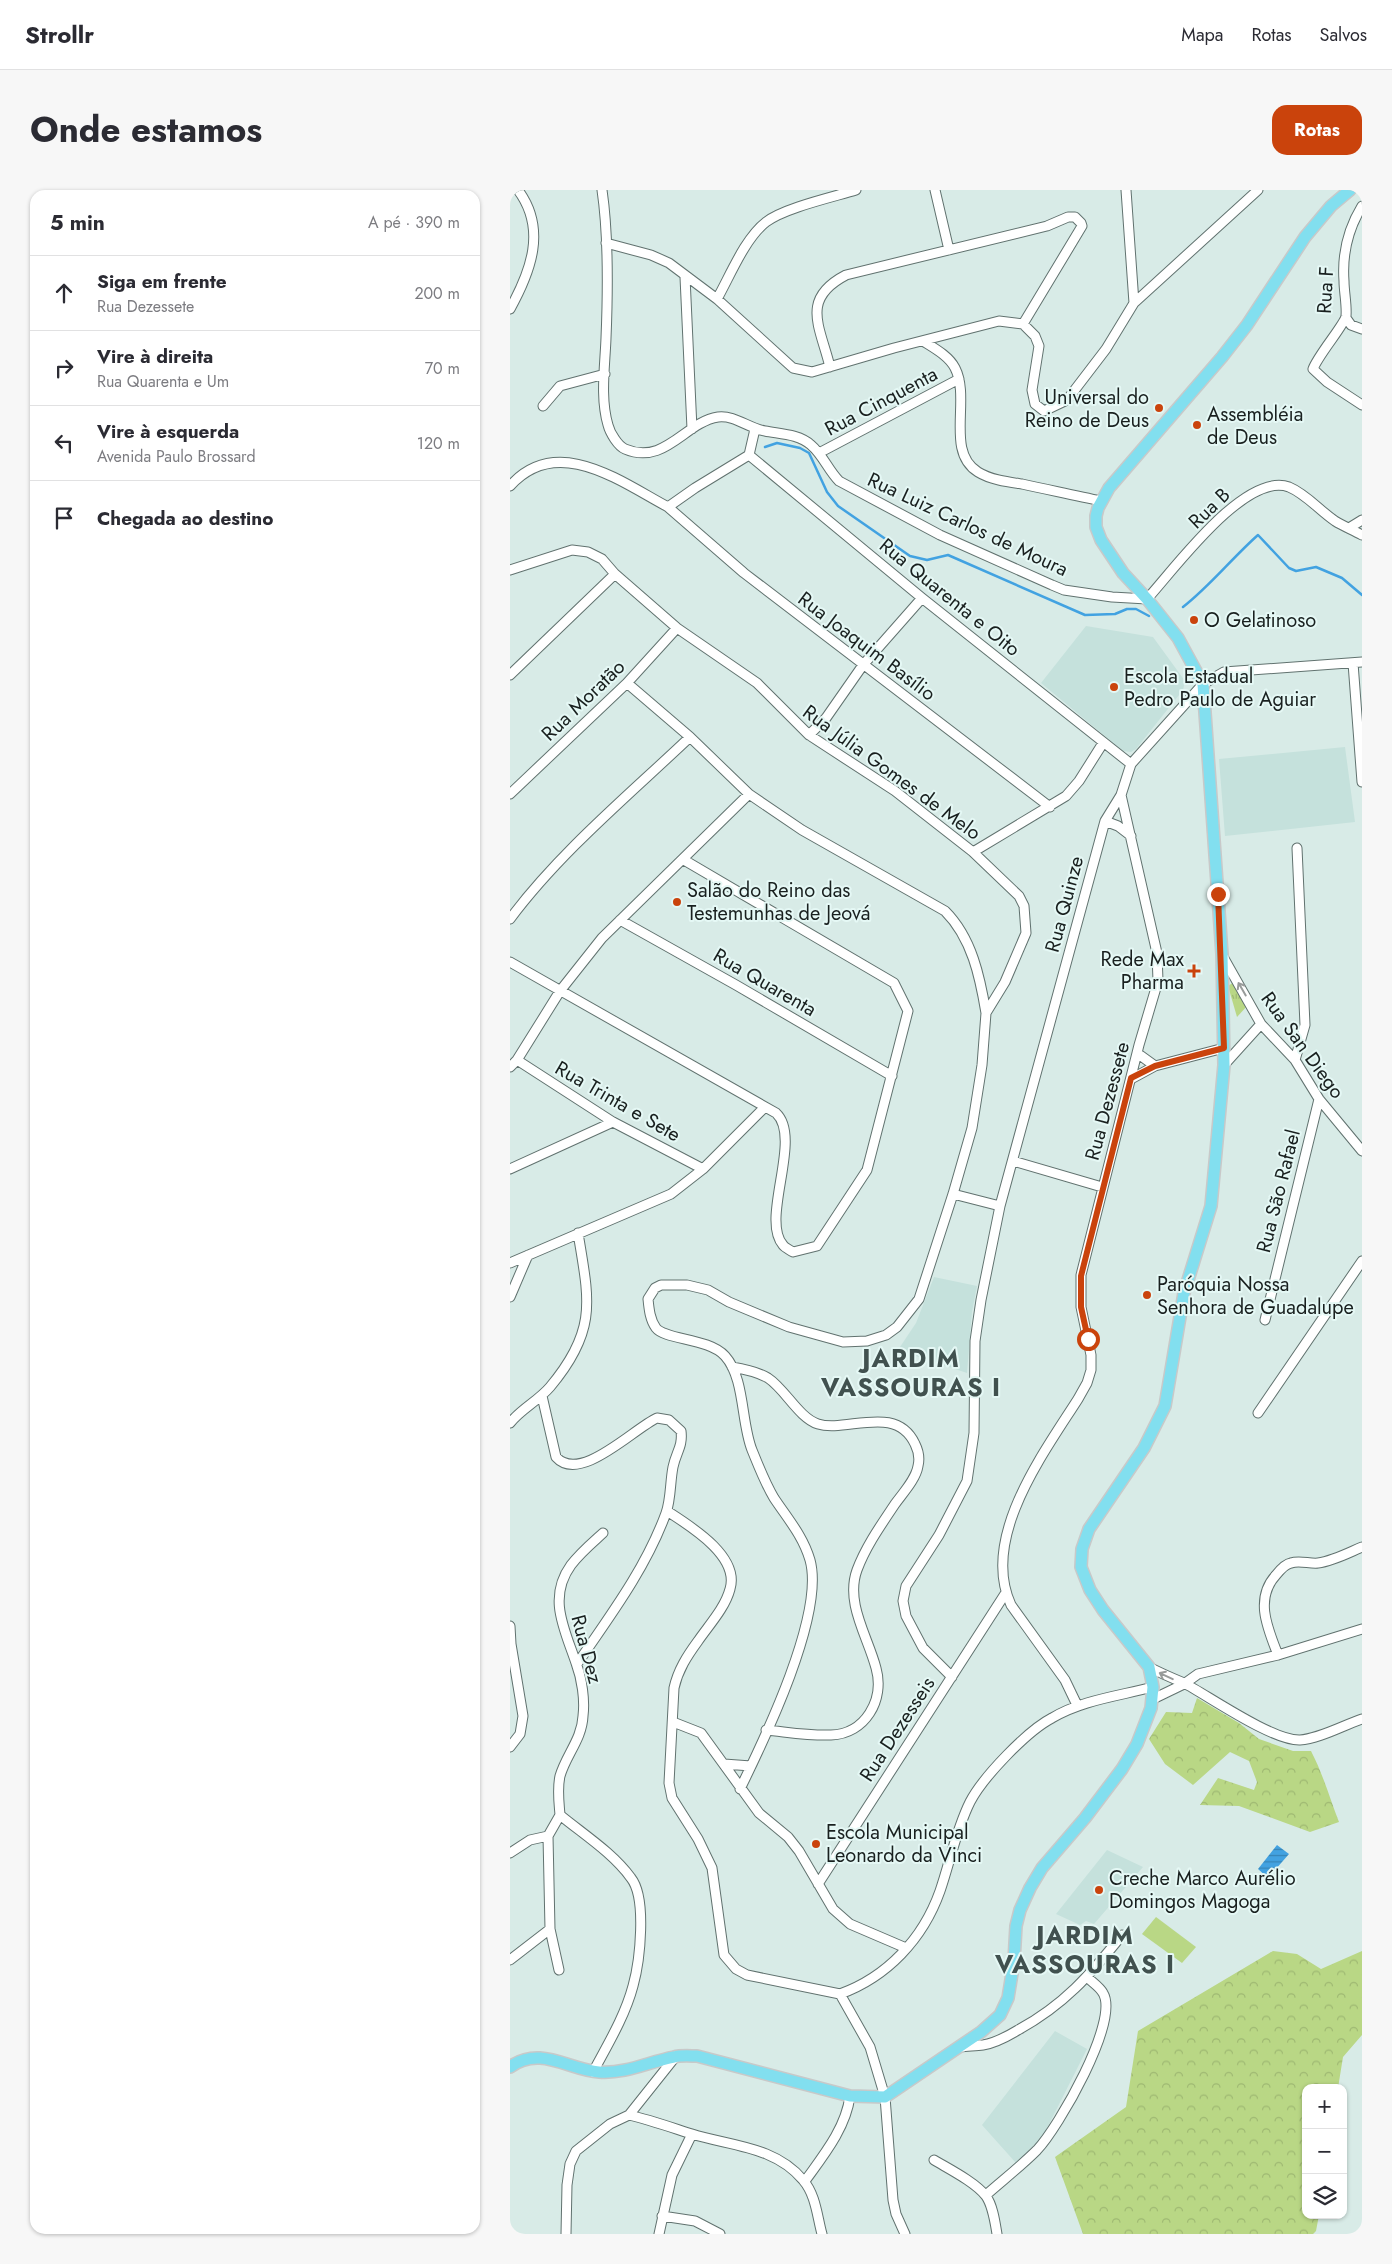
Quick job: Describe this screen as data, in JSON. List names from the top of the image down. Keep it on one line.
{"streets":{"street":["Rua F","Rua Cinquenta","Rua B","Rua Luiz Carlos de Moura","Rua Quarenta e Oito","Rua Joaquim Basílio","Rua Moratão","Rua Júlia Gomes de Melo","Rua Quinze","Rua Quarenta","Rua San Diego","Rua Trinta e Sete","Rua Dezessete","Rua São Rafael","Rua Dez","Rua Dezesseis"]},"crossings":[["Rua Cinquenta","Rua Luiz Carlos de Moura"],["Rua B","Rua Luiz Carlos de Moura"],["Rua Quarenta e Oito","Rua Quinze"],["Rua Moratão","Rua Júlia Gomes de Melo"],["Rua Quinze","Rua Dezessete"],["Rua Quinze","Rua Dezesseis"],["Rua San Diego","Rua São Rafael"],["Rua Dezessete","Rua Dezesseis"]],"districts":["JARDIM VASSOURAS I","JARDIM VASSOURAS I"],"places":{"other":["Universal do Reino de Deus","Assembléia de Deus","O Gelatinoso","Escola Estadual Pedro Paulo de Aguiar","Salão do Reino das Testemunhas de Jeová","Paróquia Nossa Senhora de Guadalupe","Escola Municipal Leonardo da Vinci","Creche Marco Aurélio Domingos Magoga"],"health":["Rede Max Pharma"]},"page":{"header":"Strollr","nav":["Mapa","Rotas","Salvos"],"title":"Onde estamos","buttons":"Rotas","heading":["5 min","A pé · 390 m"],"list":[["Siga em frente","Rua Dezessete","200 m"],["Vire à direita","Rua Quarenta e Um","70 m"],["Vire à esquerda","Avenida Paulo Brossard","120 m"],"Chegada ao destino"],"map_buttons":["+","−"]}}
